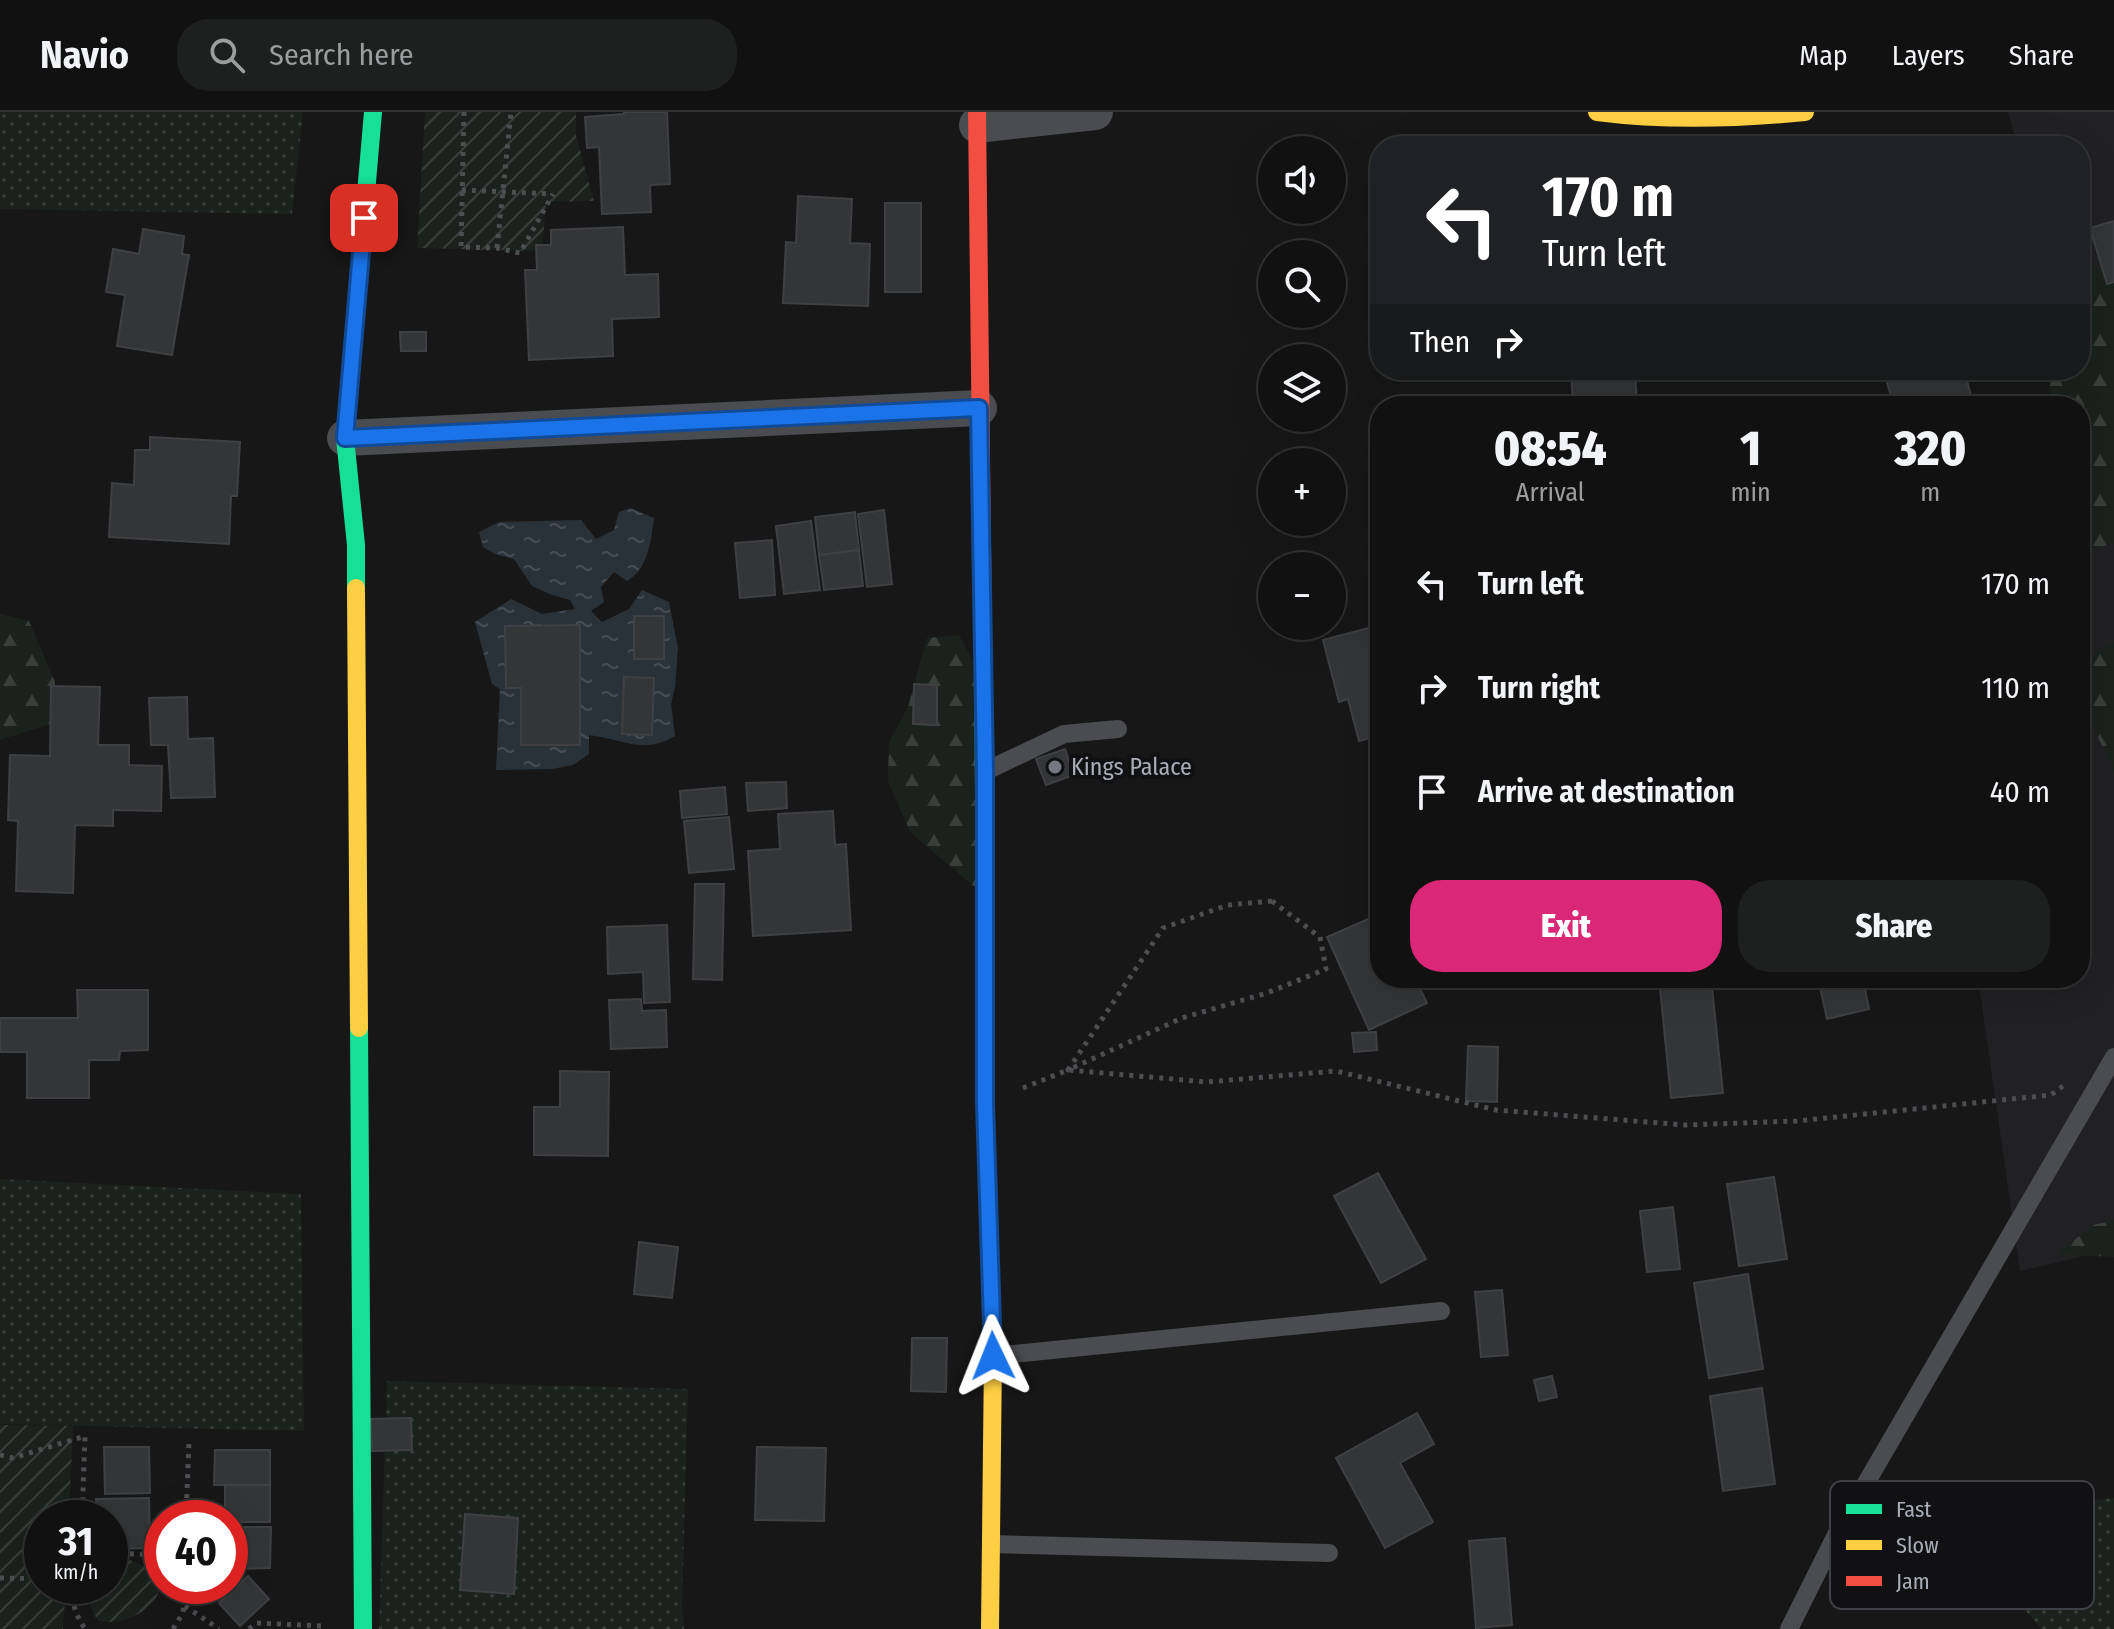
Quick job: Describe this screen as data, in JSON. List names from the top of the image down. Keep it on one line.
{"places":["Kings Palace"],"legend":["Fast","Slow","Jam"],"page":{"header":"Navio","search":"Search here","nav":["Map","Layers","Share"],"map_buttons":["+","−"],"turn":["170 m","Turn left"],"then":"Then","eta":["08:54","Arrival","1","min","320","m"],"list":[{"name":"Turn left","value":"170 m"},{"name":"Turn right","value":"110 m"},{"name":"Arrive at destination","value":"40 m"}],"buttons":["Exit","Share"],"speed":"31 km/h","limit":"40"}}
